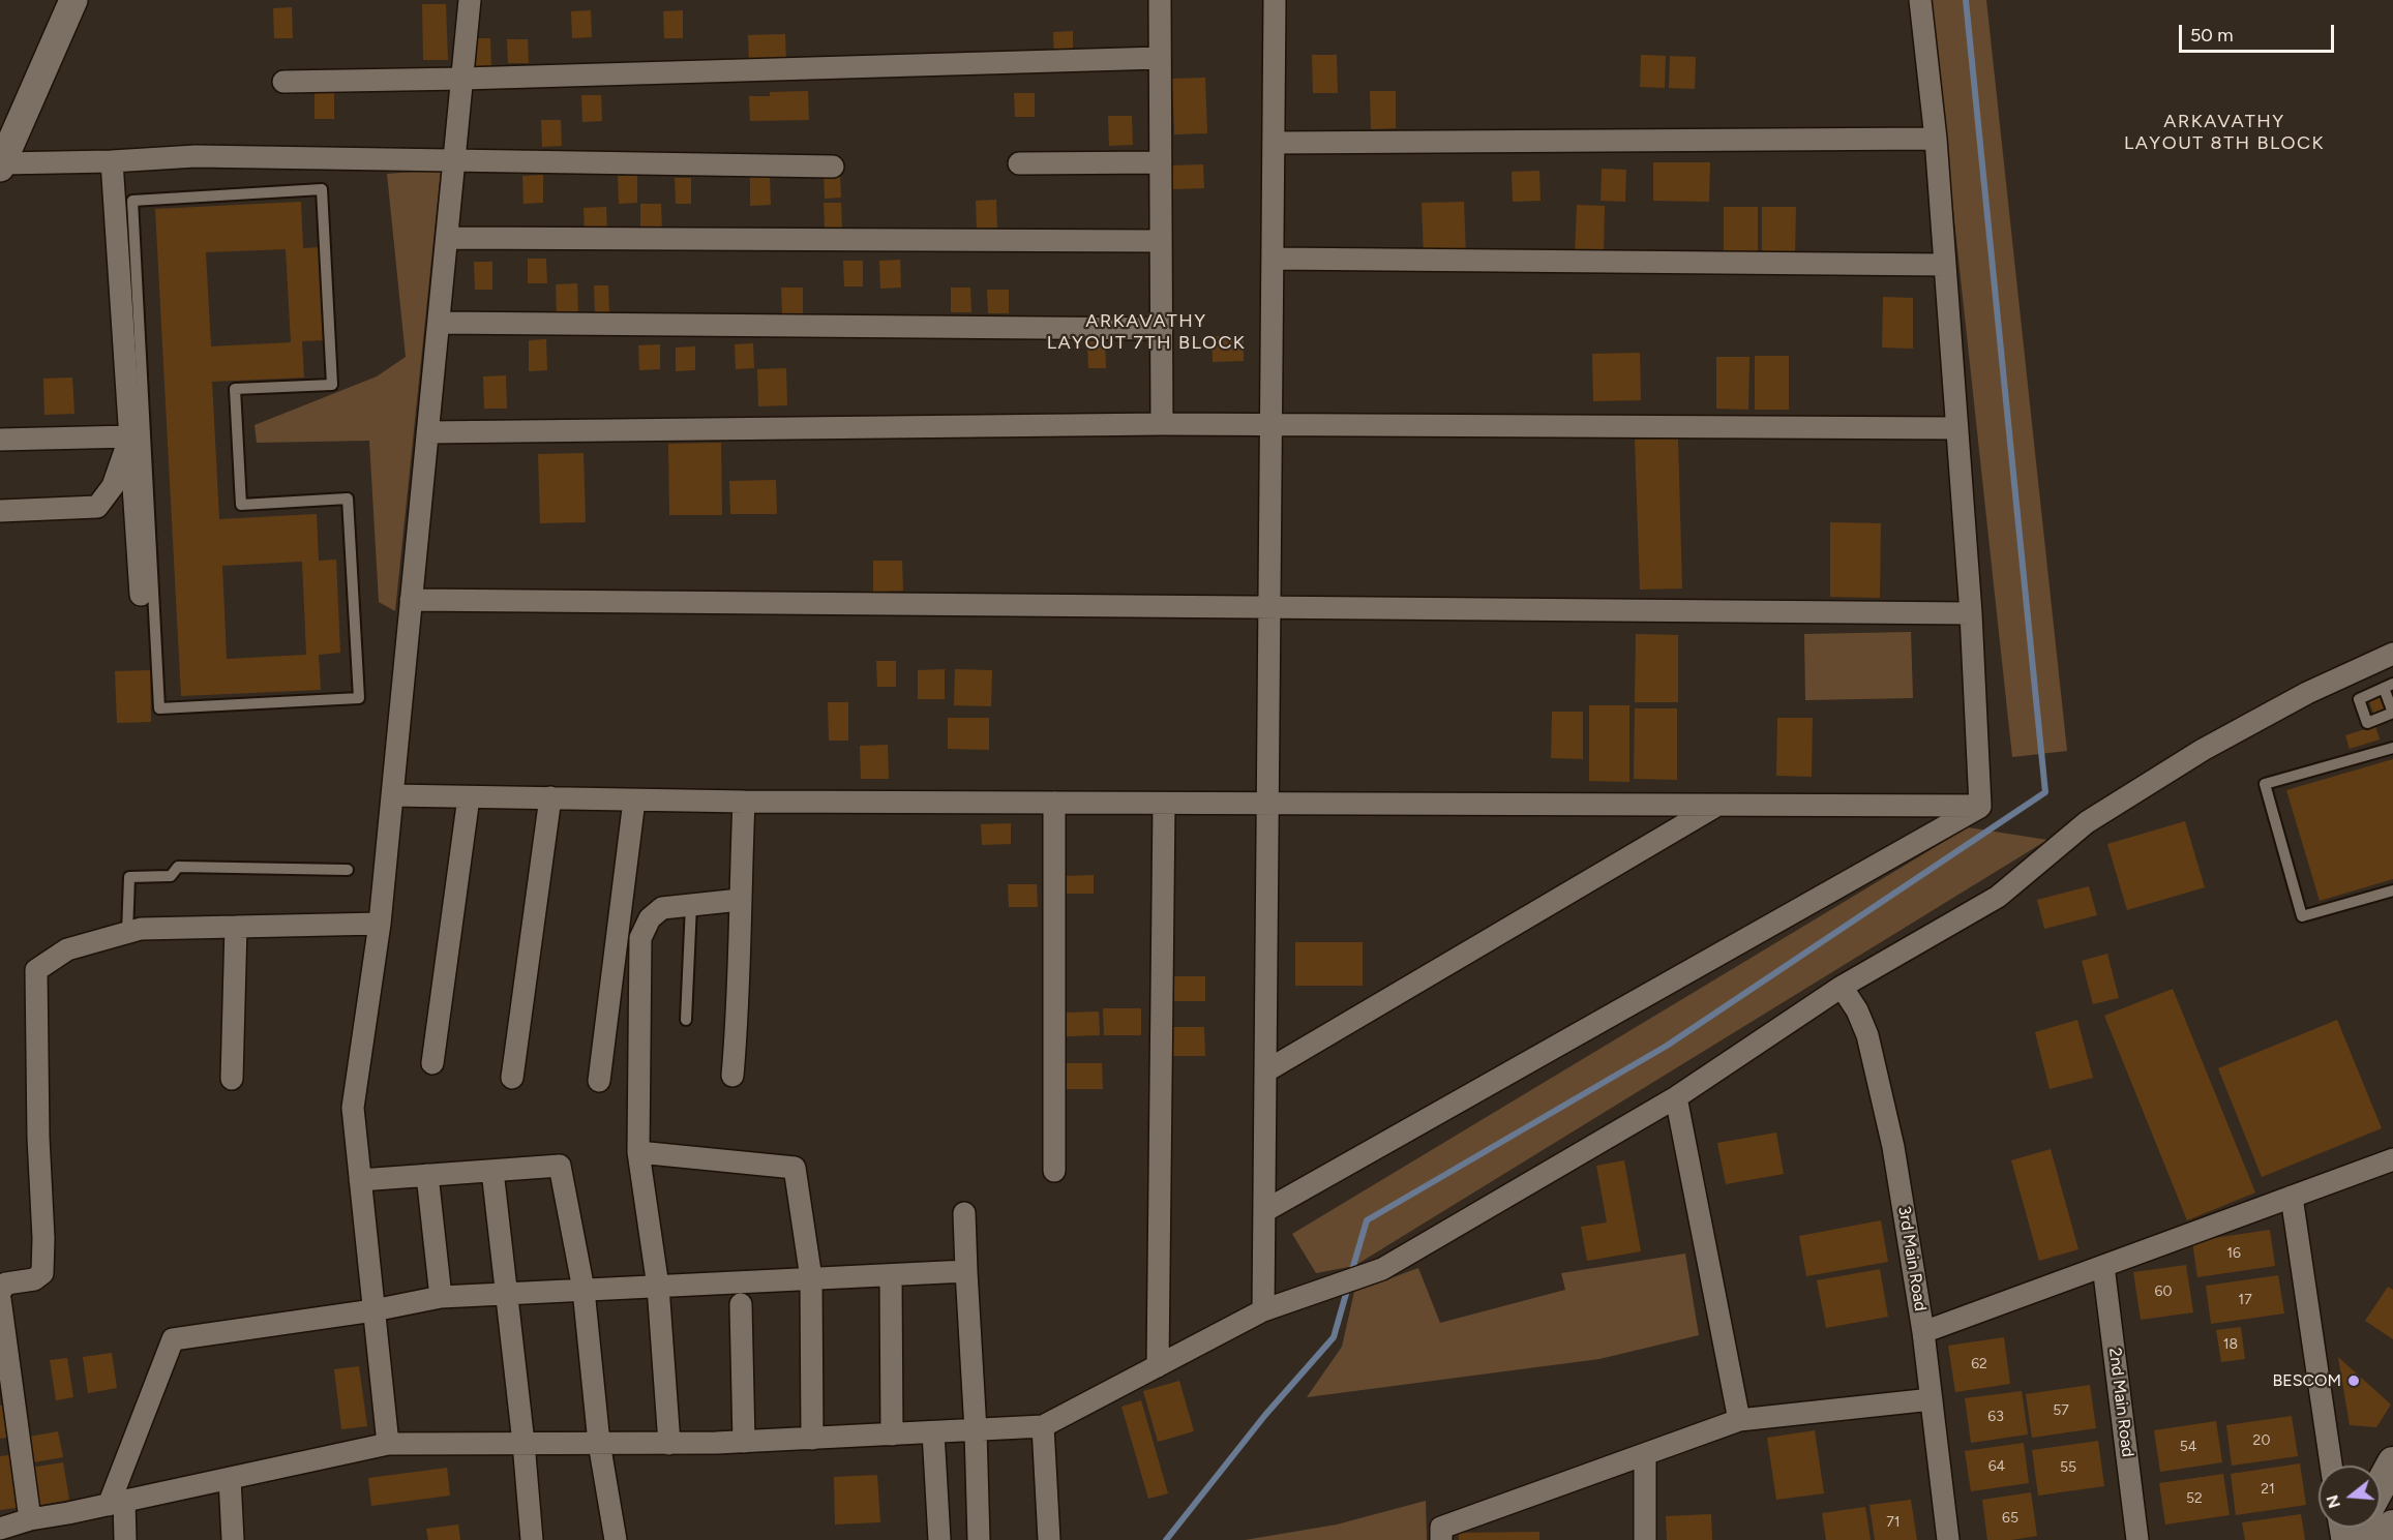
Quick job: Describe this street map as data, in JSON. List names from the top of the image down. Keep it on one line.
{"streets":{"street":["3rd Main Road","2nd Main Road"]},"districts":["ARKAVATHY LAYOUT 8TH BLOCK","ARKAVATHY LAYOUT 7TH BLOCK"],"places":["BESCOM"],"house_numbers":["16","60","17","18","62","57","63","20","54","64","55","21","52","65","71"],"scale_bar":"50 m","north":"left"}
